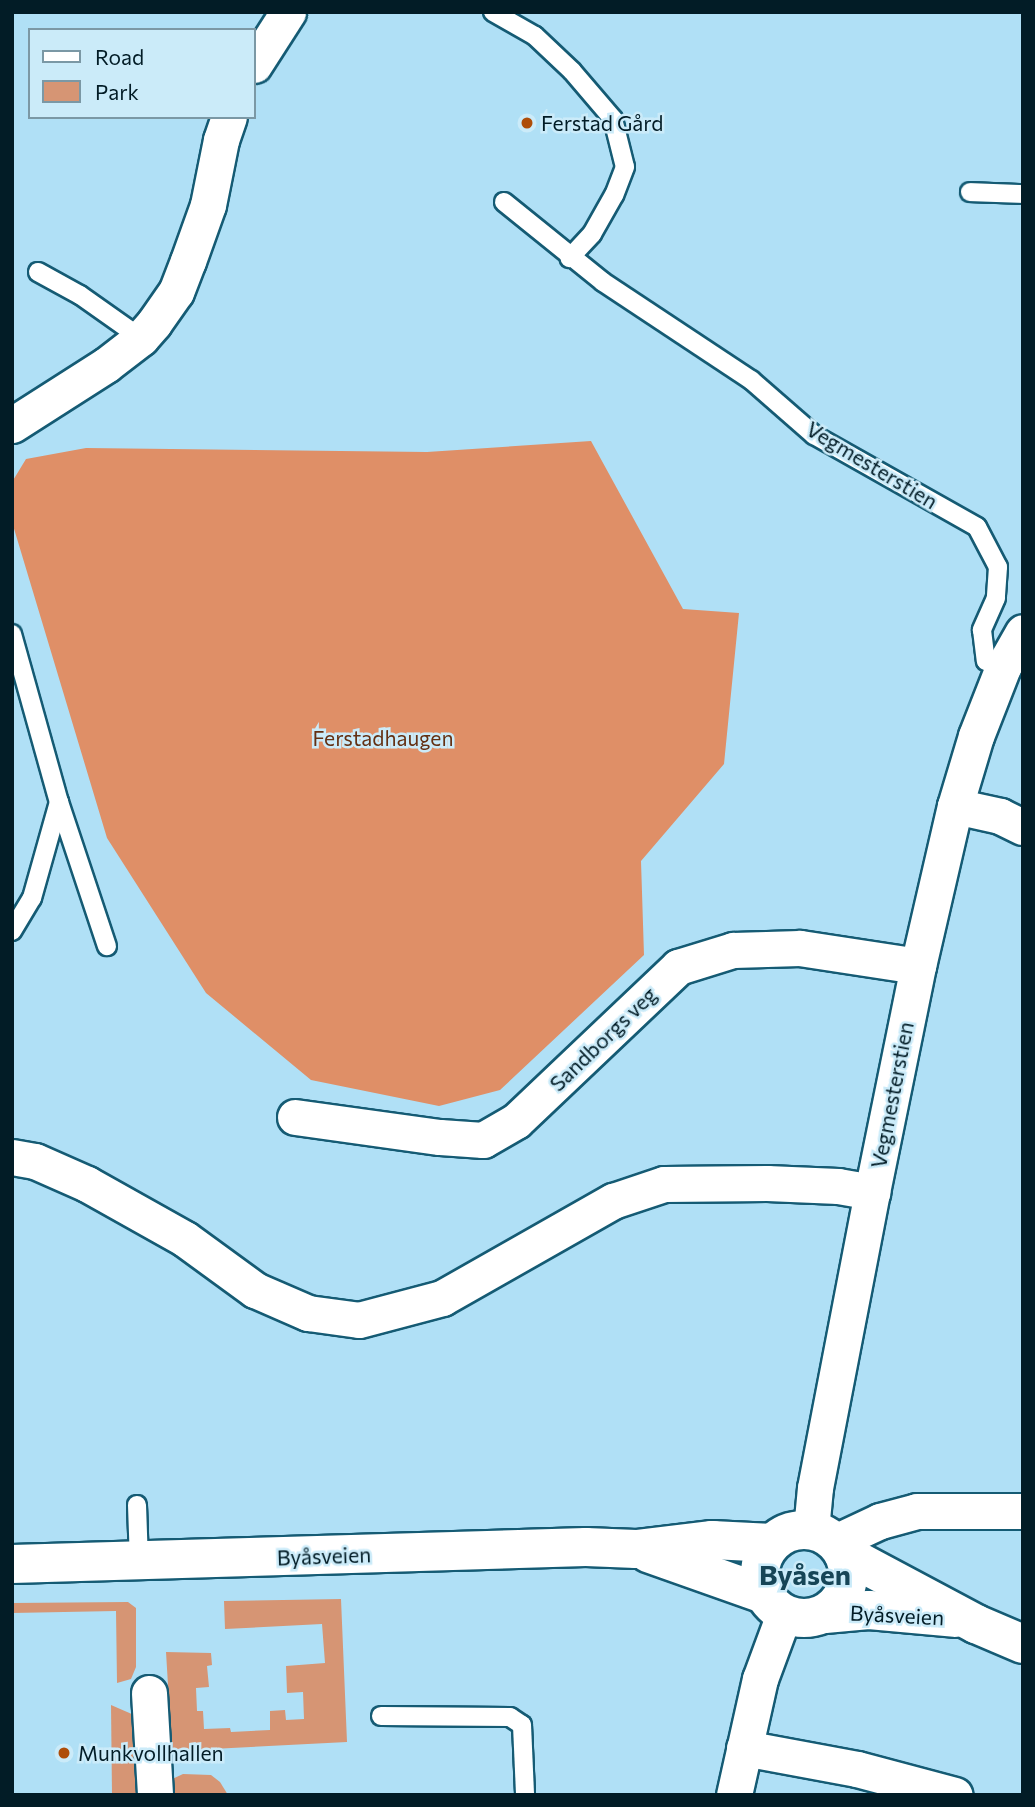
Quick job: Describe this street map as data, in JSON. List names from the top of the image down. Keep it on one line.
{"streets":{"main road":["Byåsveien"],"street":["Vegmesterstien","Sandborgs veg"]},"crossings":[["Vegmesterstien","Sandborgs veg"],["Vegmesterstien","Byåsveien"]],"districts":["Byåsen"],"parks":["Ferstadhaugen"],"places":["Ferstad Gård","Munkvollhallen"],"legend":["Road","Park"]}
